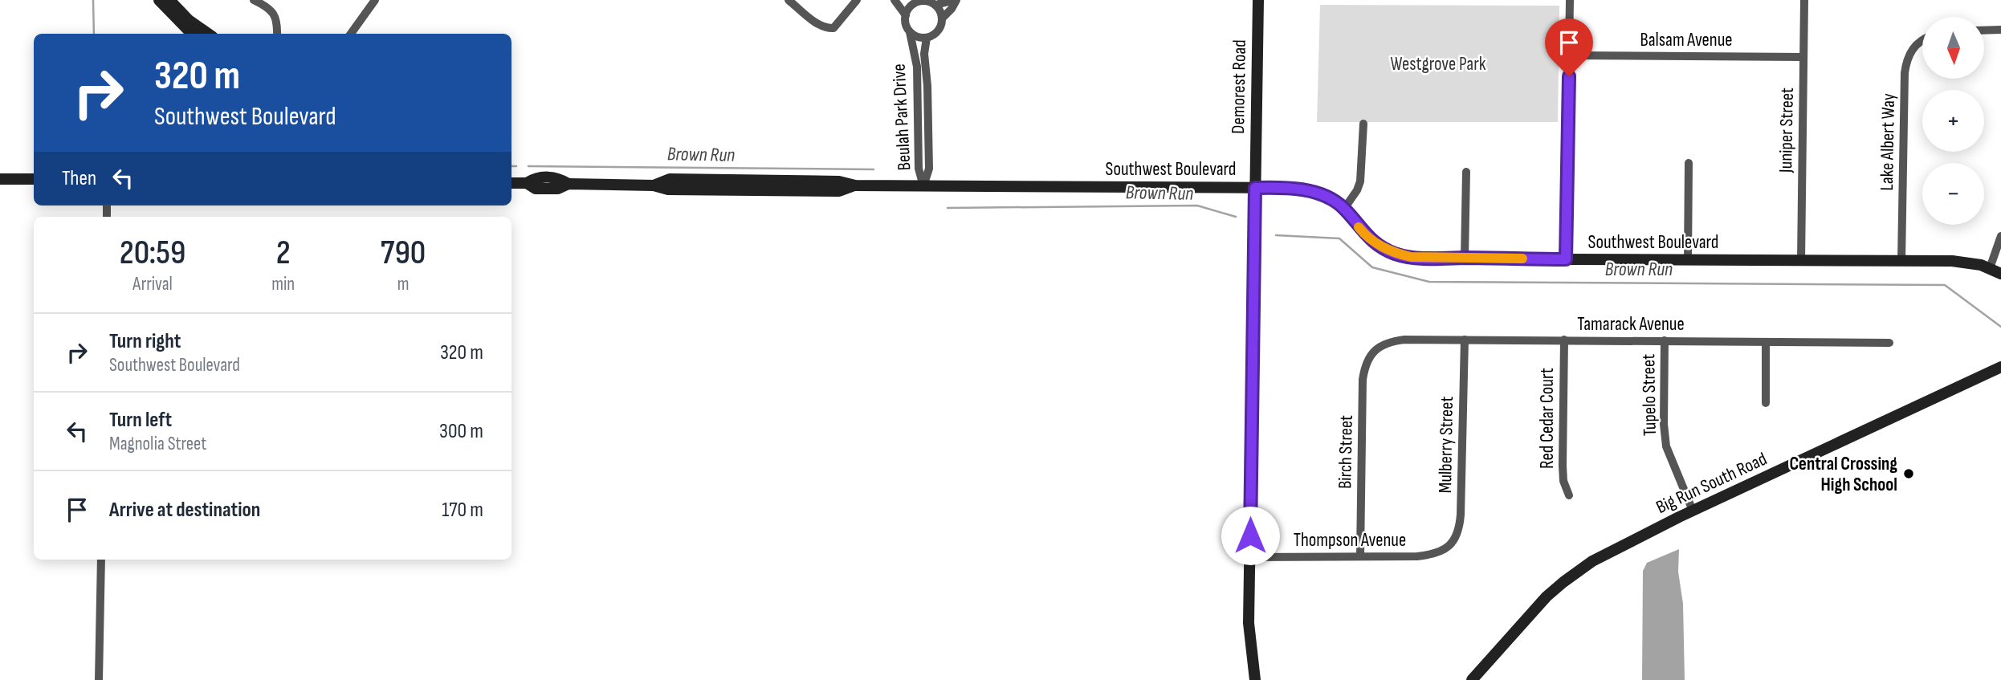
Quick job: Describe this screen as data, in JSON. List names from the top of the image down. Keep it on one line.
{"streets":{"street":["Balsam Avenue","Demorest Road","Beulah Park Drive","Juniper Street","Lake Albert Way","Southwest Boulevard","Tamarack Avenue","Tupelo Street","Red Cedar Court","Mulberry Street","Birch Street","Big Run South Road","Thompson Avenue"]},"crossings":[["Balsam Avenue","Juniper Street"],["Demorest Road","Southwest Boulevard"],["Demorest Road","Thompson Avenue"],["Beulah Park Drive","Southwest Boulevard"],["Juniper Street","Southwest Boulevard"],["Lake Albert Way","Southwest Boulevard"],["Tamarack Avenue","Tupelo Street"],["Tamarack Avenue","Red Cedar Court"],["Tamarack Avenue","Mulberry Street"],["Tamarack Avenue","Birch Street"],["Tupelo Street","Big Run South Road"],["Mulberry Street","Thompson Avenue"],["Birch Street","Thompson Avenue"]],"water":["Brown Run"],"parks":["Westgrove Park"],"places":["Central Crossing High School"],"north":"bottom","page":{"map_buttons":["+","−"],"turn":["320 m","Southwest Boulevard"],"then":"Then","eta":["20:59","Arrival","2","min","790","m"],"list":[{"name":"Turn right","note":"Southwest Boulevard","value":"320 m"},{"name":"Turn left","note":"Magnolia Street","value":"300 m"},{"name":"Arrive at destination","value":"170 m"}]}}
